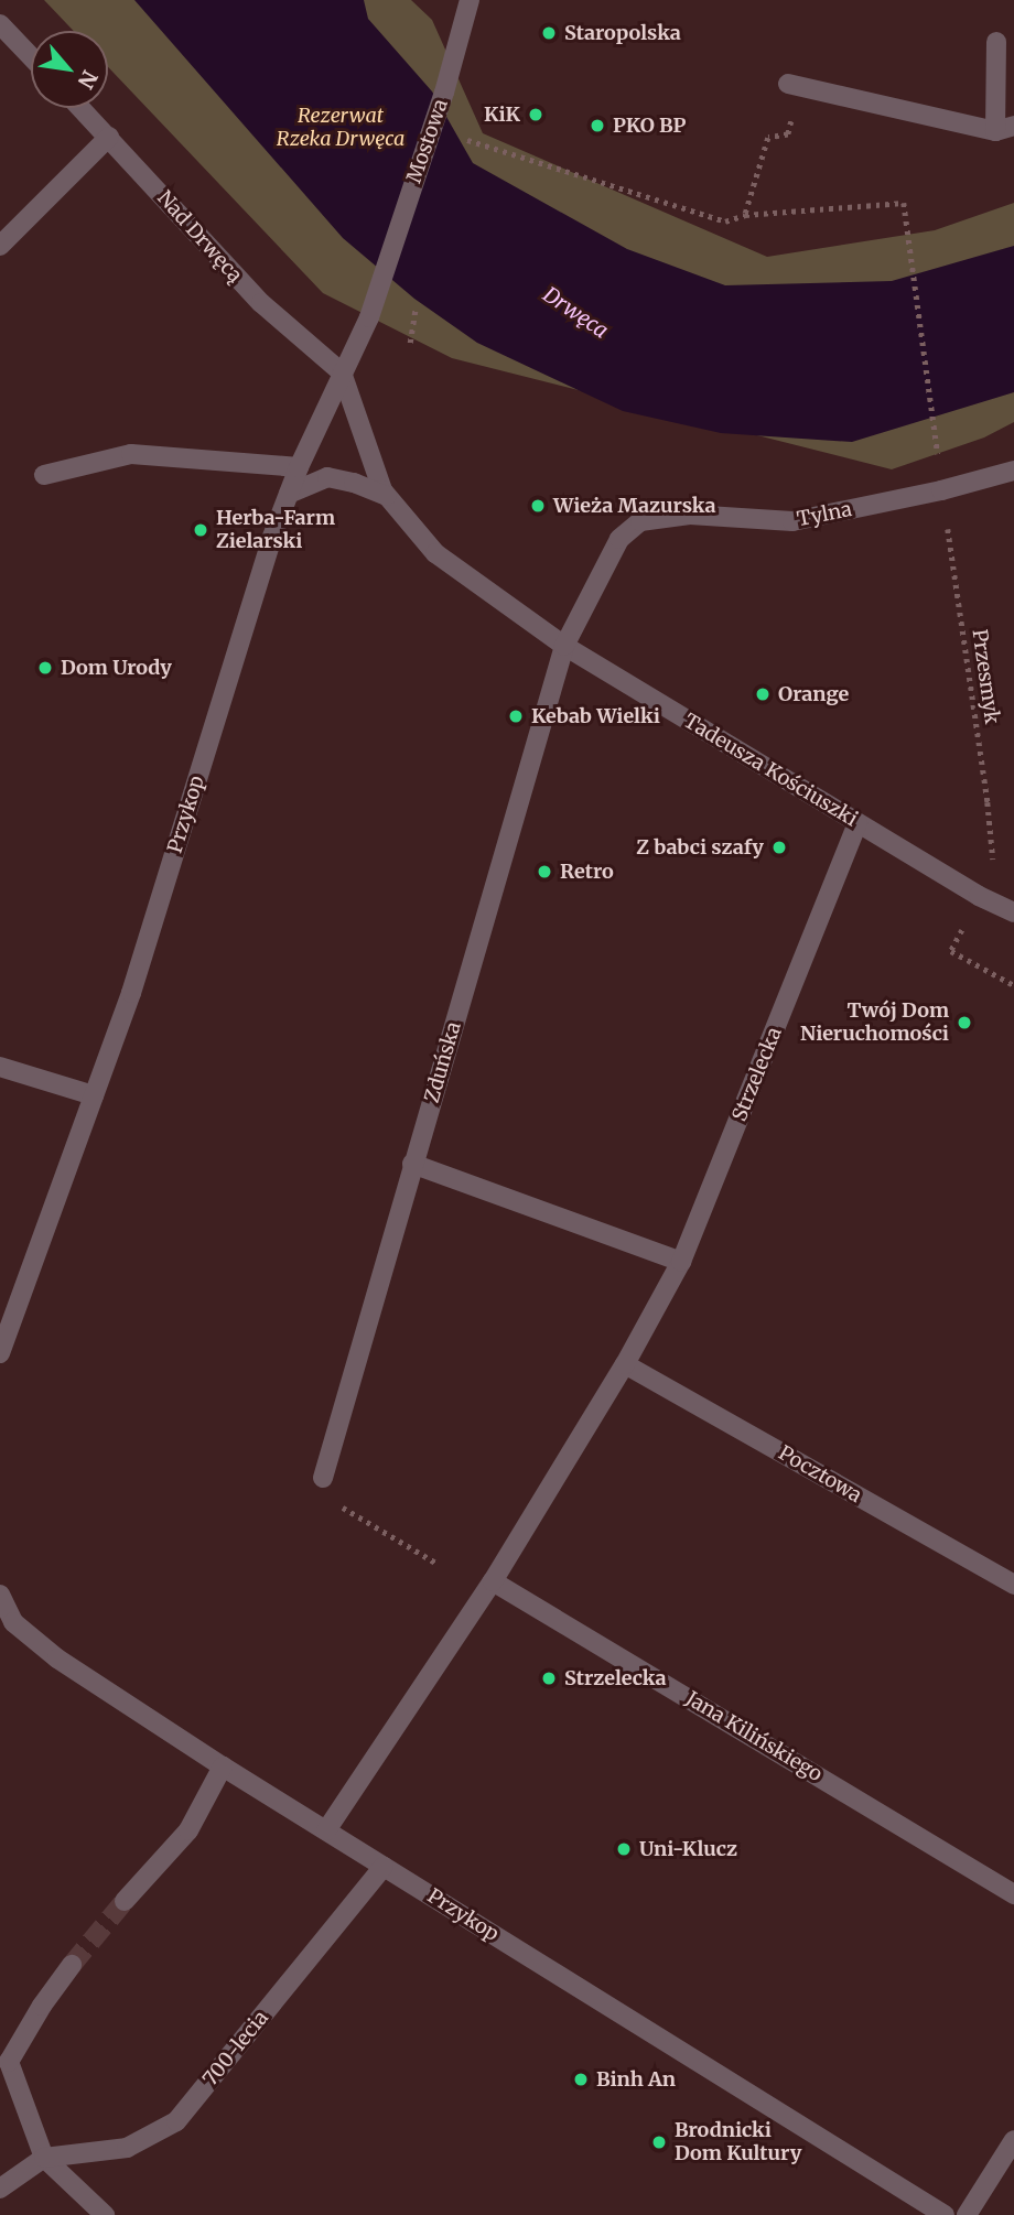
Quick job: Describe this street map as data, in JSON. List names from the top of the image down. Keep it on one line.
{"streets":{"street":["Mostowa","Nad Drwęcą","Tylna","Tadeusza Kościuszki","Przykop","Zduńska","Strzelecka","Pocztowa","Jana Kilińskiego","700-lecia"],"path":["Przesmyk"]},"crossings":[["Mostowa","Przykop"],["Nad Drwęcą","Tadeusza Kościuszki"],["Nad Drwęcą","Przykop"],["Tylna","Przesmyk"],["Tylna","Tadeusza Kościuszki"],["Tylna","Zduńska"],["Tadeusza Kościuszki","Przykop"],["Tadeusza Kościuszki","Zduńska"],["Tadeusza Kościuszki","Strzelecka"],["Przykop","Strzelecka"],["Przykop","700-lecia"],["Strzelecka","Pocztowa"],["Strzelecka","Jana Kilińskiego"]],"water":["Drwęca"],"parks":["Rezerwat Rzeka Drwęca"],"places":["Staropolska","KiK","PKO BP","Wieża Mazurska","Herba-Farm Zielarski","Dom Urody","Orange","Kebab Wielki","Z babci szafy","Retro","Twój Dom Nieruchomości","Strzelecka","Uni-Klucz","Binh An","Brodnicki Dom Kultury"],"north":"bottom right"}
